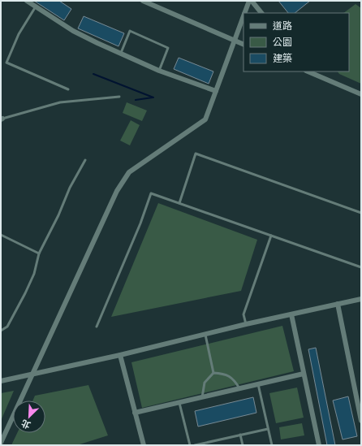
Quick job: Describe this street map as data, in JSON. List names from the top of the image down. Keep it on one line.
{"legend":["道路","公園","建築"],"north":"bottom left"}
